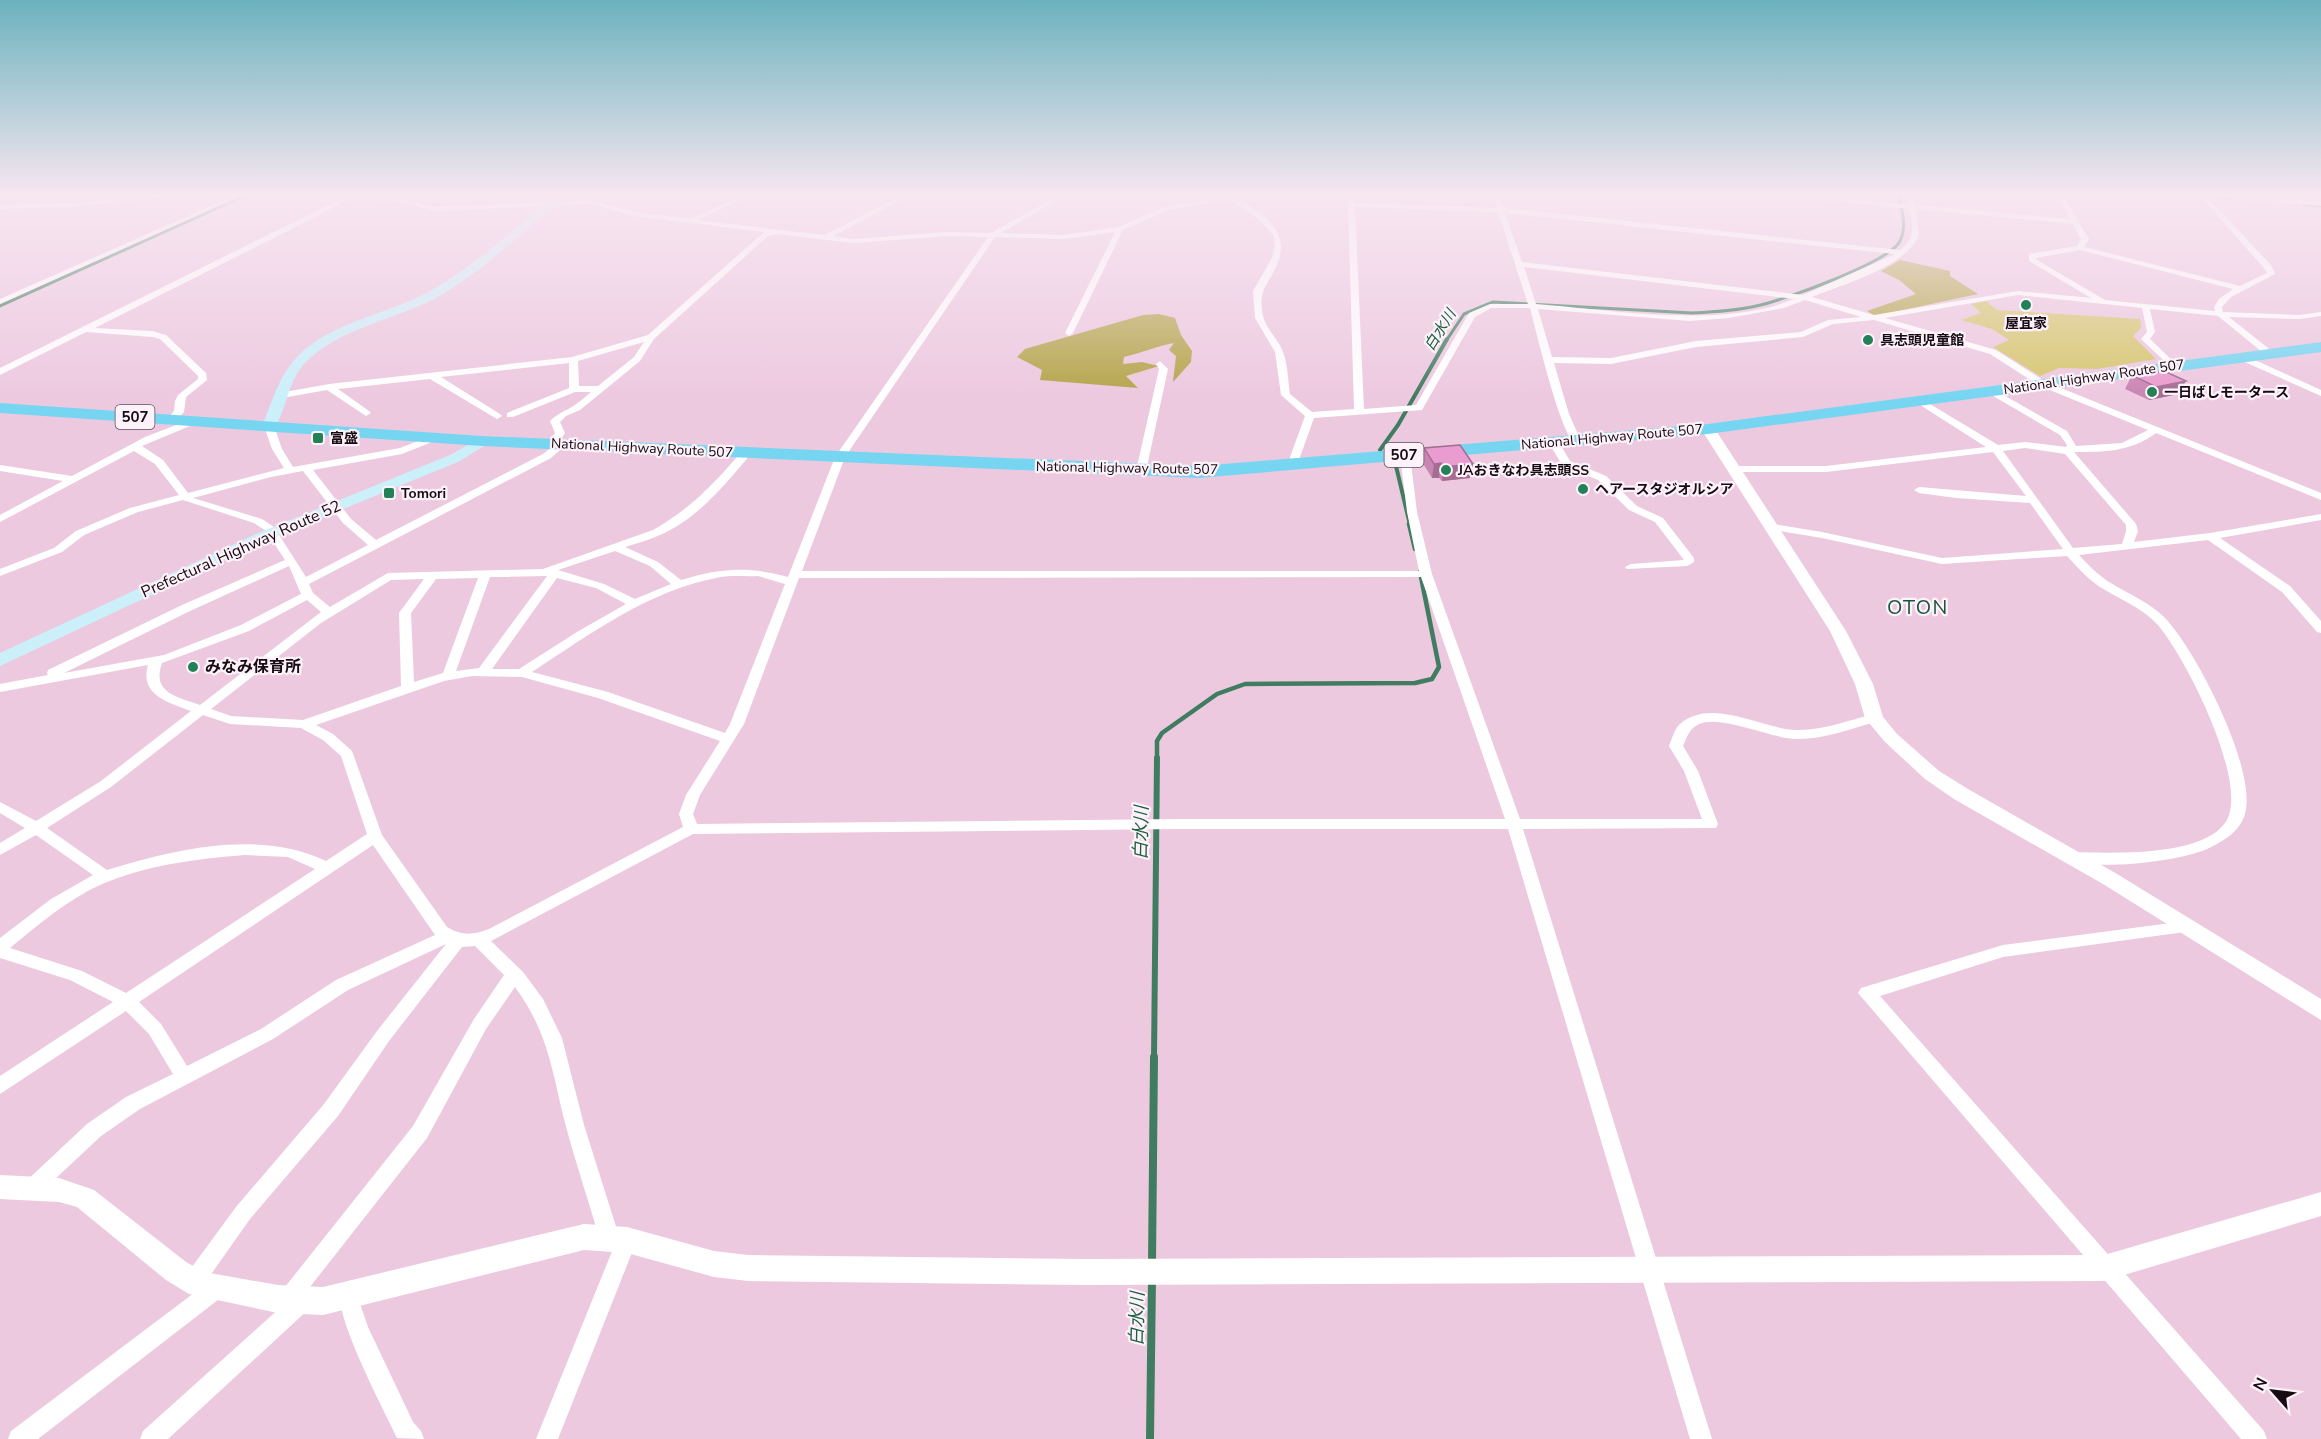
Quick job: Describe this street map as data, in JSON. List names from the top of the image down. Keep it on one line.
{"streets":{"highway":["National Highway Route 507","507"],"main road":["Prefectural Highway Route 52"]},"crossings":[["National Highway Route 507","Prefectural Highway Route 52"]],"districts":["OTON"],"water":["白水川"],"places":{"other":["屋宜家","具志頭児童館","一日ばしモータース","JAおきなわ具志頭SS","ヘアースタジオルシア","みなみ保育所"],"transit":["富盛","Tomori"]},"north":"top left"}
